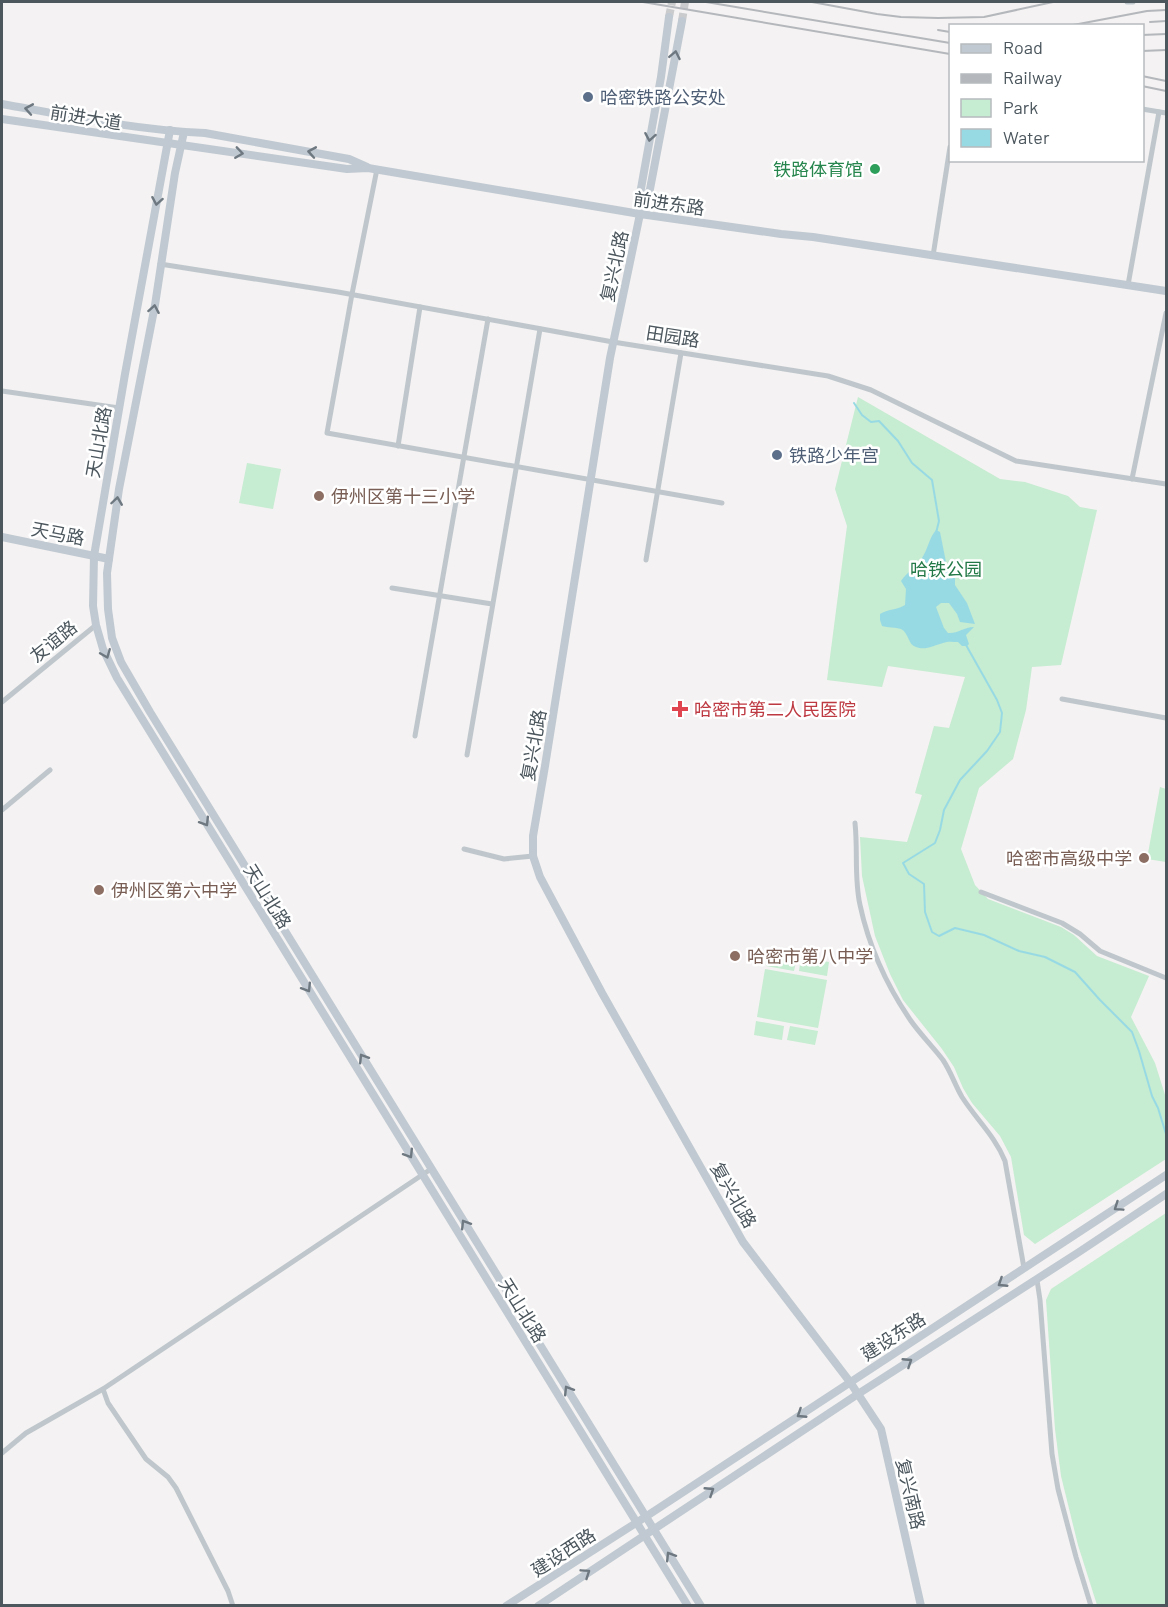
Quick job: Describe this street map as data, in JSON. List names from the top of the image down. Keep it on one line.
{"streets":{"main road":["前进大道","前进东路","复兴北路","天山北路","天马路","建设东路","复兴南路","建设西路"],"street":["田园路","友谊路"]},"crossings":[["前进大道","前进东路"],["前进大道","天山北路"],["前进东路","复兴北路"],["前进东路","天山北路"],["复兴北路","田园路"],["复兴北路","建设东路"],["复兴北路","复兴南路"],["天山北路","天马路"],["天山北路","友谊路"],["天山北路","建设东路"],["天山北路","建设西路"],["建设东路","复兴南路"],["建设东路","建设西路"]],"parks":["哈铁公园"],"places":{"other":["哈密铁路公安处","铁路体育馆","铁路少年宫","伊州区第十三小学","哈密市高级中学","伊州区第六中学","哈密市第八中学"],"health":["哈密市第二人民医院"]},"legend":["Road","Railway","Park","Water"]}
